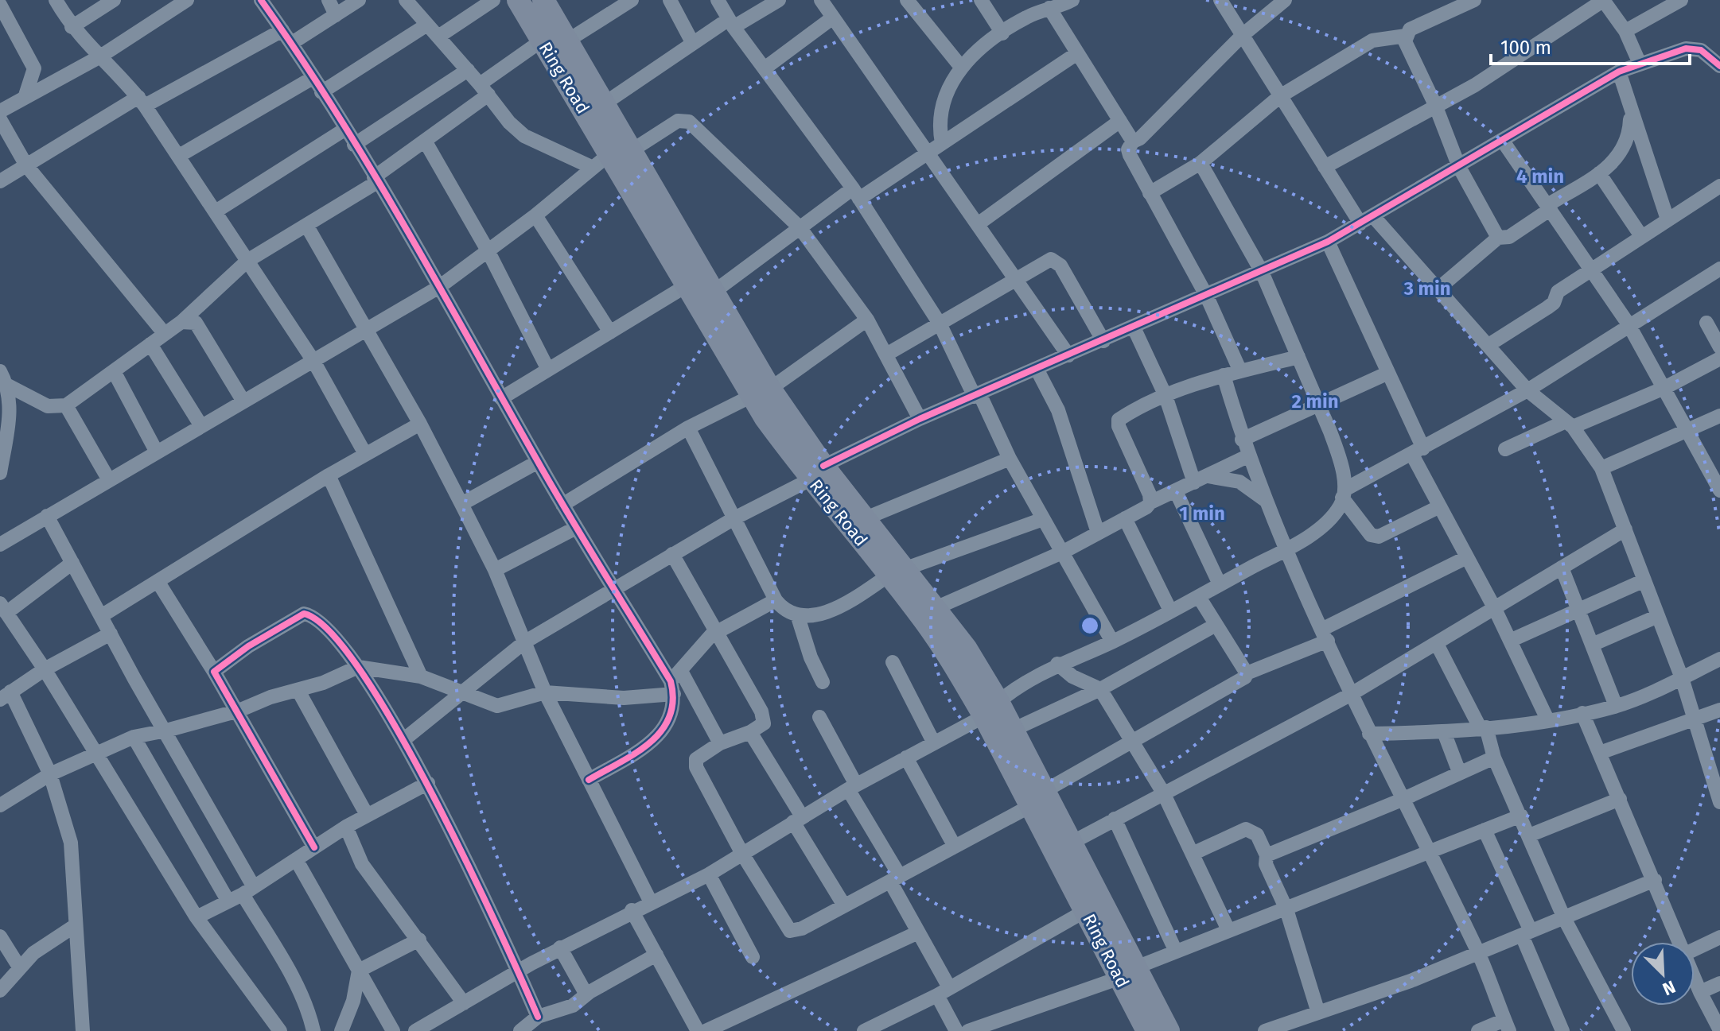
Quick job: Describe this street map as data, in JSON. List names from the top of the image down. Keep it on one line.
{"streets":{"main road":["Ring Road"]},"scale_bar":"100 m","north":"bottom right","rings":["4 min","3 min","2 min","1 min"]}
